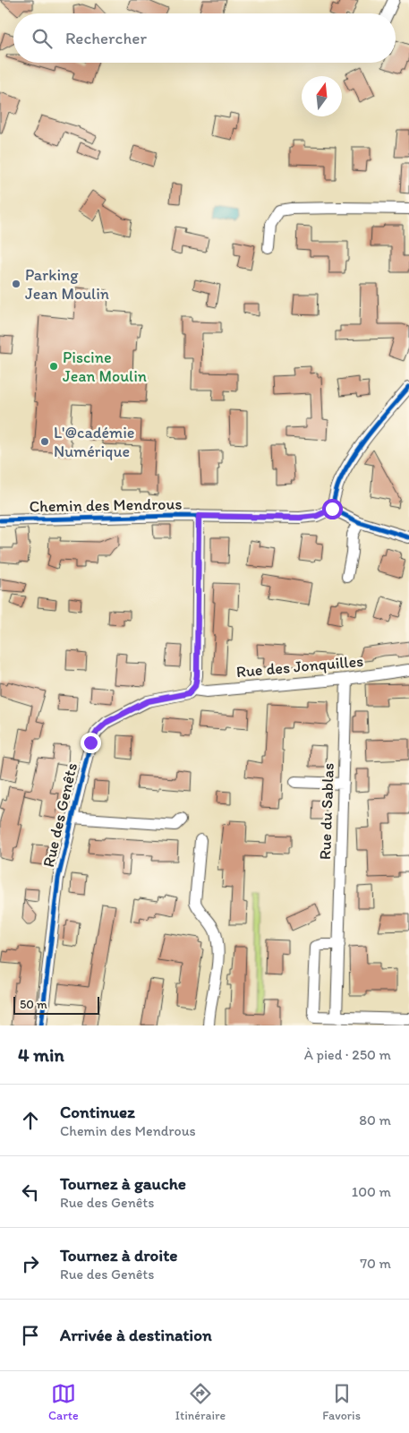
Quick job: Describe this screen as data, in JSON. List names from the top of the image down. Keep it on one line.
{"streets":{"street":["Chemin des Mendrous","Rue des Jonquilles","Rue du Sablas","Rue des Genêts"]},"crossings":[["Rue des Jonquilles","Rue du Sablas"],["Rue des Jonquilles","Rue des Genêts"]],"places":["Parking Jean Moulin","Piscine Jean Moulin","L'@cadémie Numérique"],"scale_bar":"50 m","north":"top","page":{"search":"Rechercher","scale":"50 m","heading":["4 min","À pied · 250 m"],"list":[["Continuez","Chemin des Mendrous","80 m"],["Tournez à gauche","Rue des Genêts","100 m"],["Tournez à droite","Rue des Genêts","70 m"],"Arrivée à destination"],"nav":["Carte","Itinéraire","Favoris"]}}
